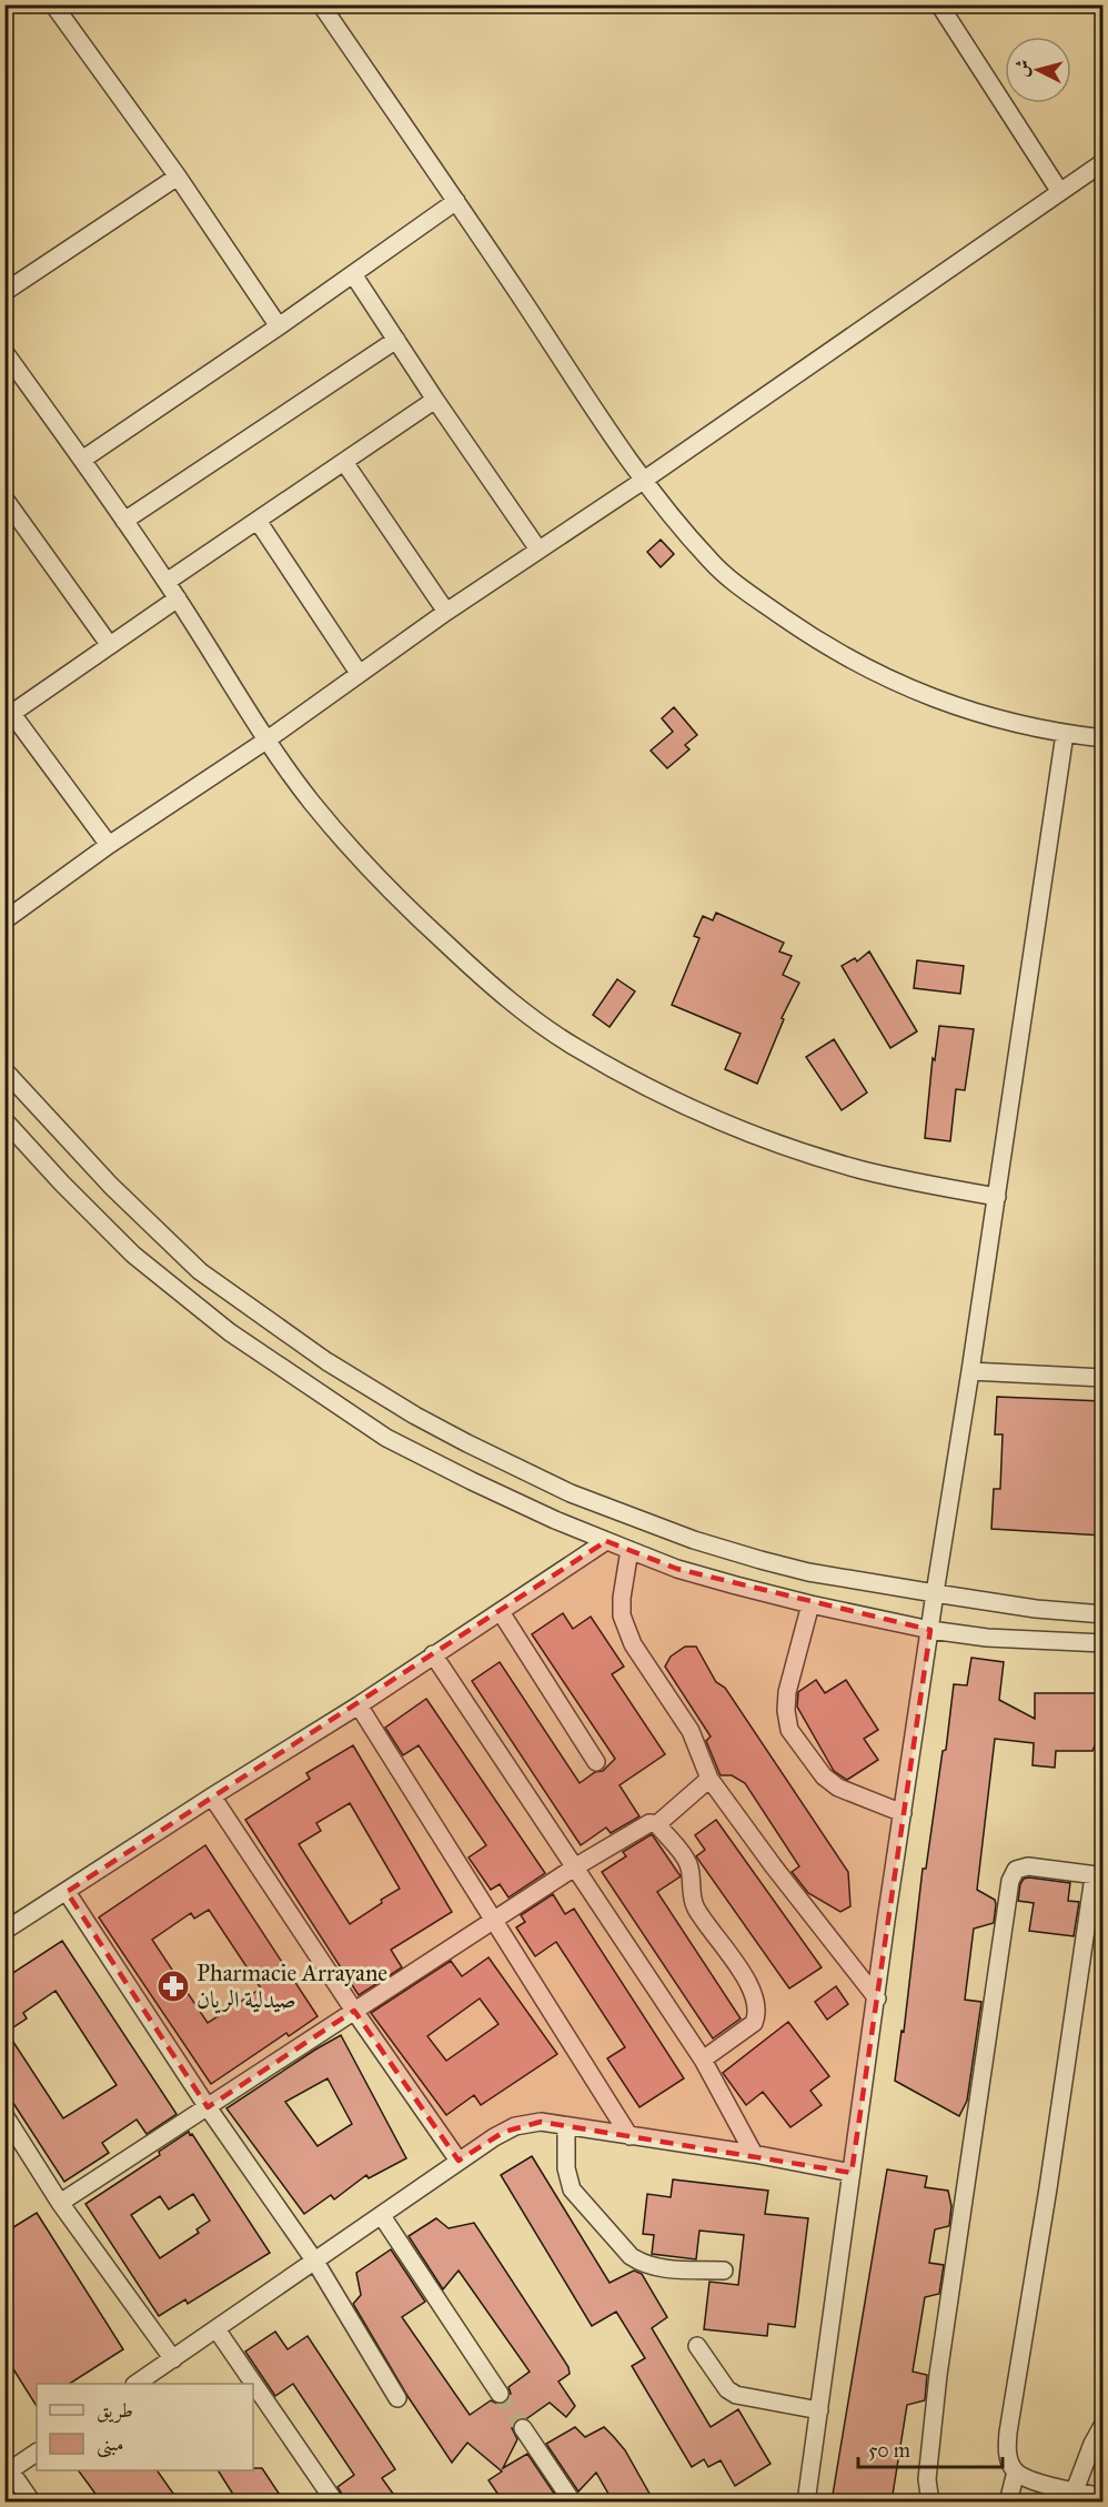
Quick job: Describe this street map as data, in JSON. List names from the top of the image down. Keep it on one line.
{"places":{"pharmacy":["Pharmacie Arrayane صيدلية الريان"]},"legend":["طريق","مبنى"],"scale_bar":"50 m","north":"left"}
